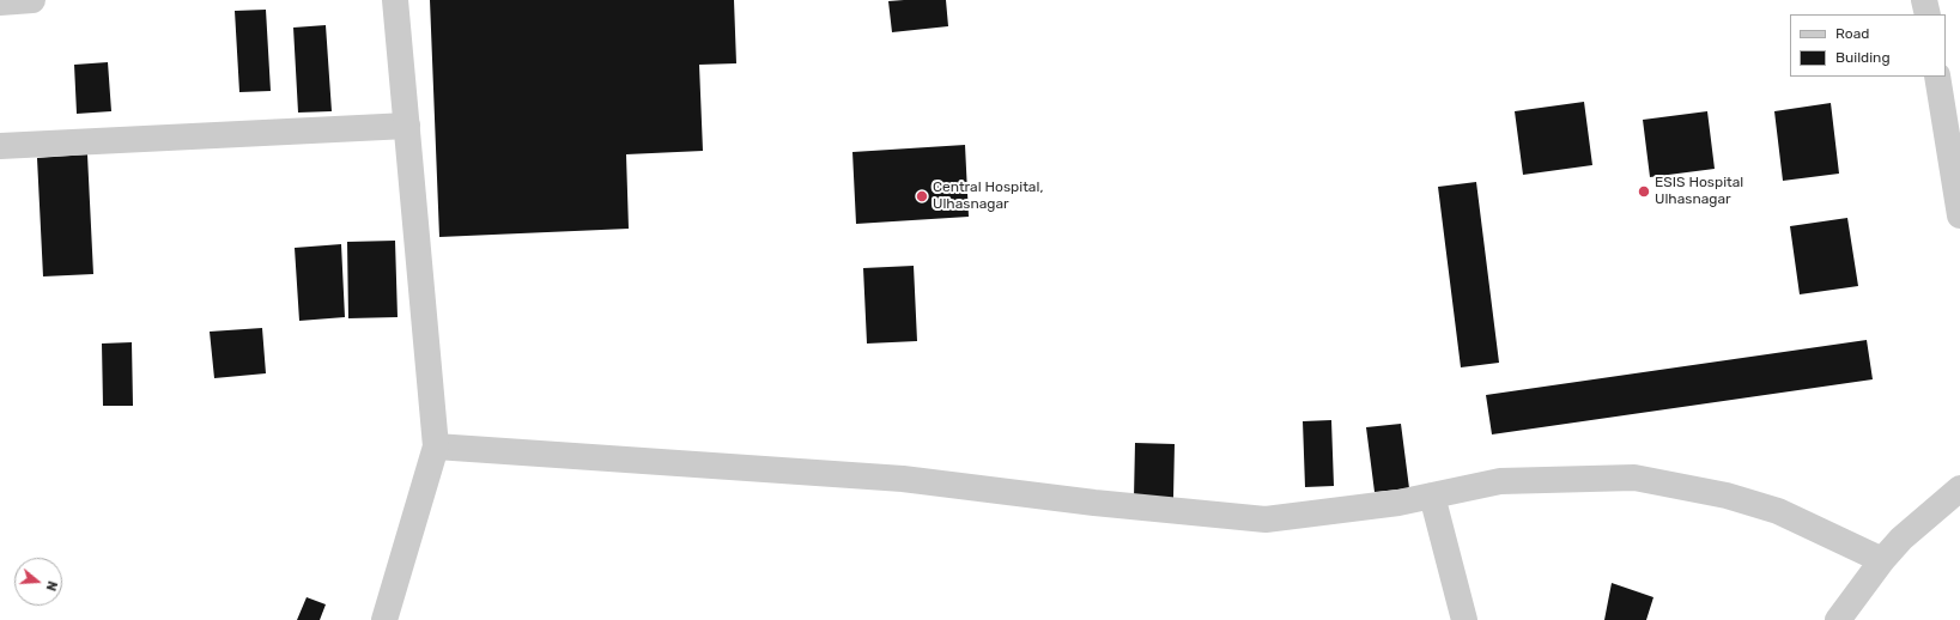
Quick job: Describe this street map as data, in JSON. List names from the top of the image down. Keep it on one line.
{"places":["ESIS Hospital Ulhasnagar","Central Hospital, Ulhasnagar"],"legend":["Road","Building"],"north":"right"}
